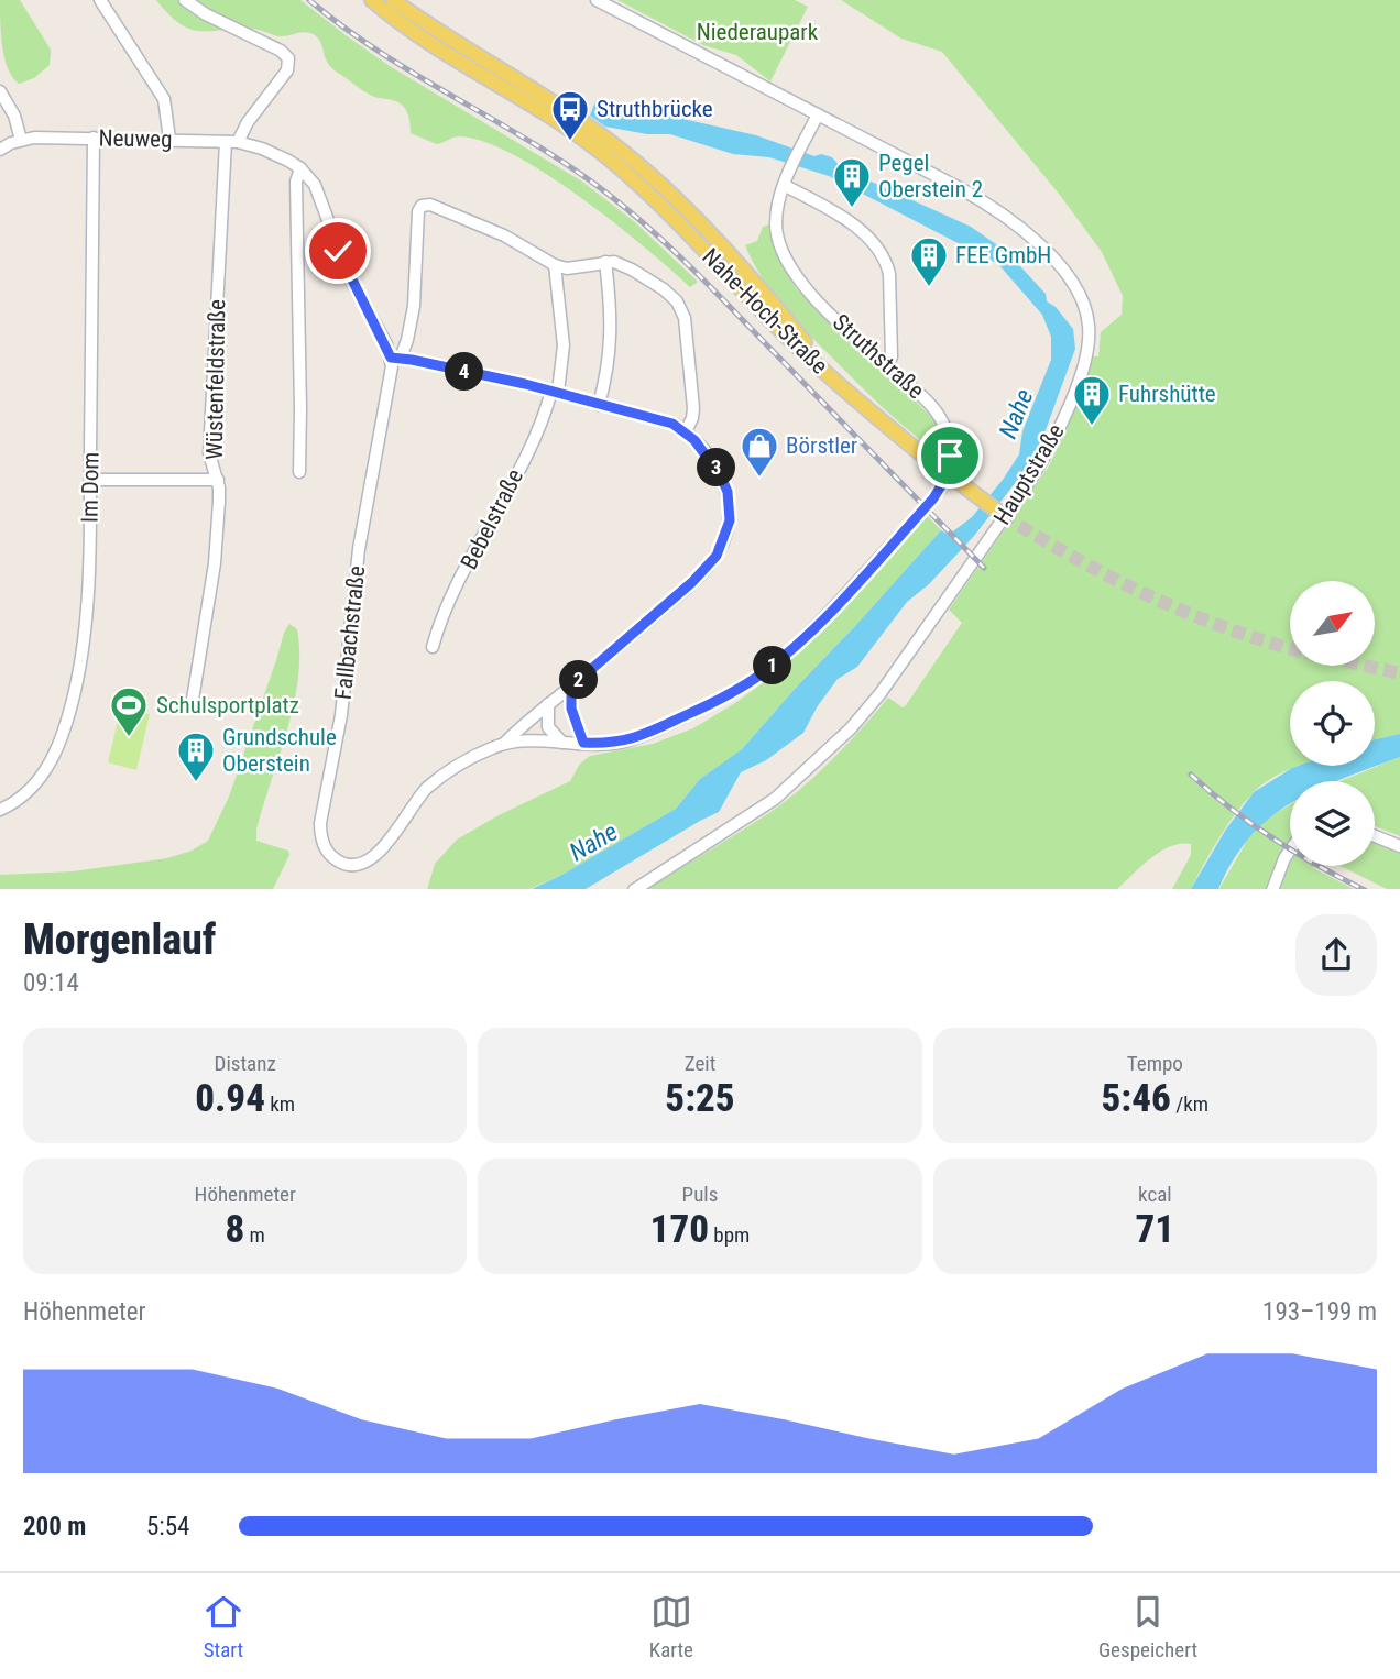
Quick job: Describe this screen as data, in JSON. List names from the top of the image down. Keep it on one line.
{"streets":{"main road":["Nahe-Hoch-Straße"],"street":["Neuweg","Struthstraße","Wüstenfeldstraße","Hauptstraße","Im Dom","Bebelstraße","Fallbachstraße"]},"crossings":[["Neuweg","Wüstenfeldstraße"],["Neuweg","Im Dom"],["Struthstraße","Hauptstraße"],["Struthstraße","Fallbachstraße"]],"water":["Nahe"],"parks":["Niederaupark"],"places":{"bus stop":["Struthbrücke"],"building":["Pegel Oberstein 2","FEE GmbH","Fuhrshütte","Grundschule Oberstein"],"shop":["Börstler"],"sports":["Schulsportplatz"]},"north":"top right","page":{"pins":["4","3","1","2"],"heading":["Morgenlauf","09:14"],"stats":[["Distanz","0.94 km"],["Zeit","5:25"],["Tempo","5:46 /km"],["Höhenmeter","8 m"],["Puls","170 bpm"],["kcal","71"]],"chart":["Höhenmeter","193–199 m"],"list":[{"name":"200 m","note":"5:54"}],"tabs":["Start","Karte","Gespeichert"]}}
